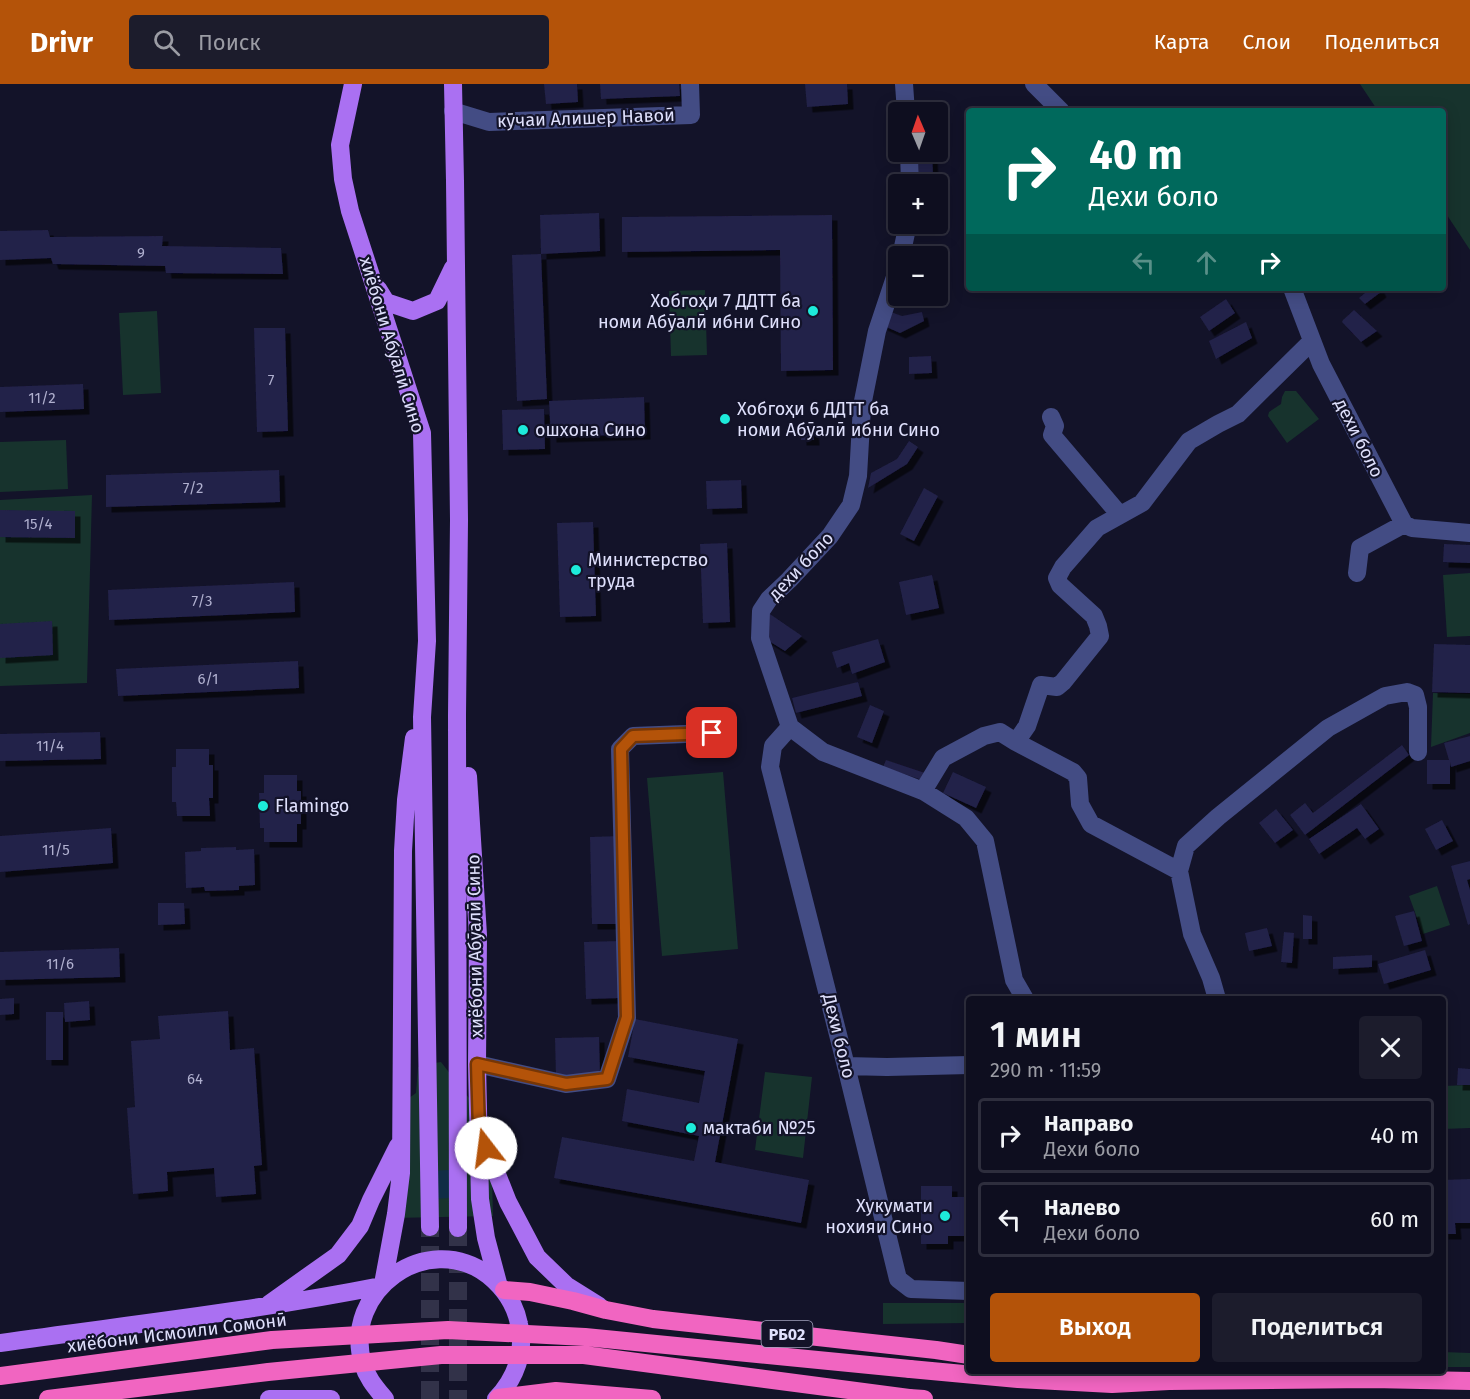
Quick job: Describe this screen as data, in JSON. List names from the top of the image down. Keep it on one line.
{"streets":{"highway":["хиёбони Исмоили Сомонӣ","РБ02"],"main road":["хиёбони Абӯалӣ Сино"],"street":["кӯчаи Алишер Навоӣ","дехи боло","Дехи боло"]},"crossings":[["кӯчаи Алишер Навоӣ","хиёбони Абӯалӣ Сино"],["хиёбони Абӯалӣ Сино","РБ02"],["дехи боло","Дехи боло"]],"places":["Хобгоҳи 7 ДДТТ ба номи Абӯалӣ ибни Сино","Хобгоҳи 6 ДДТТ ба номи Абӯалӣ ибни Сино","ошхона Сино","Министерство труда","Flamingo","мактаби №25","Хукумати нохияи Сино"],"house_numbers":["9","7","11/2","7/2","15/4","7/3","6/1","11/4","11/5","11/6","64"],"north":"top","page":{"header":"Drivr","search":"Поиск","nav":["Карта","Слои","Поделиться"],"map_buttons":["+","−"],"turn":["40 m","Дехи боло"],"heading":["1 мин","290 m · 11:59"],"list":[{"name":"Направо","note":"Дехи боло","value":"40 m"},{"name":"Налево","note":"Дехи боло","value":"60 m"}],"buttons":["Выход","Поделиться"]}}
